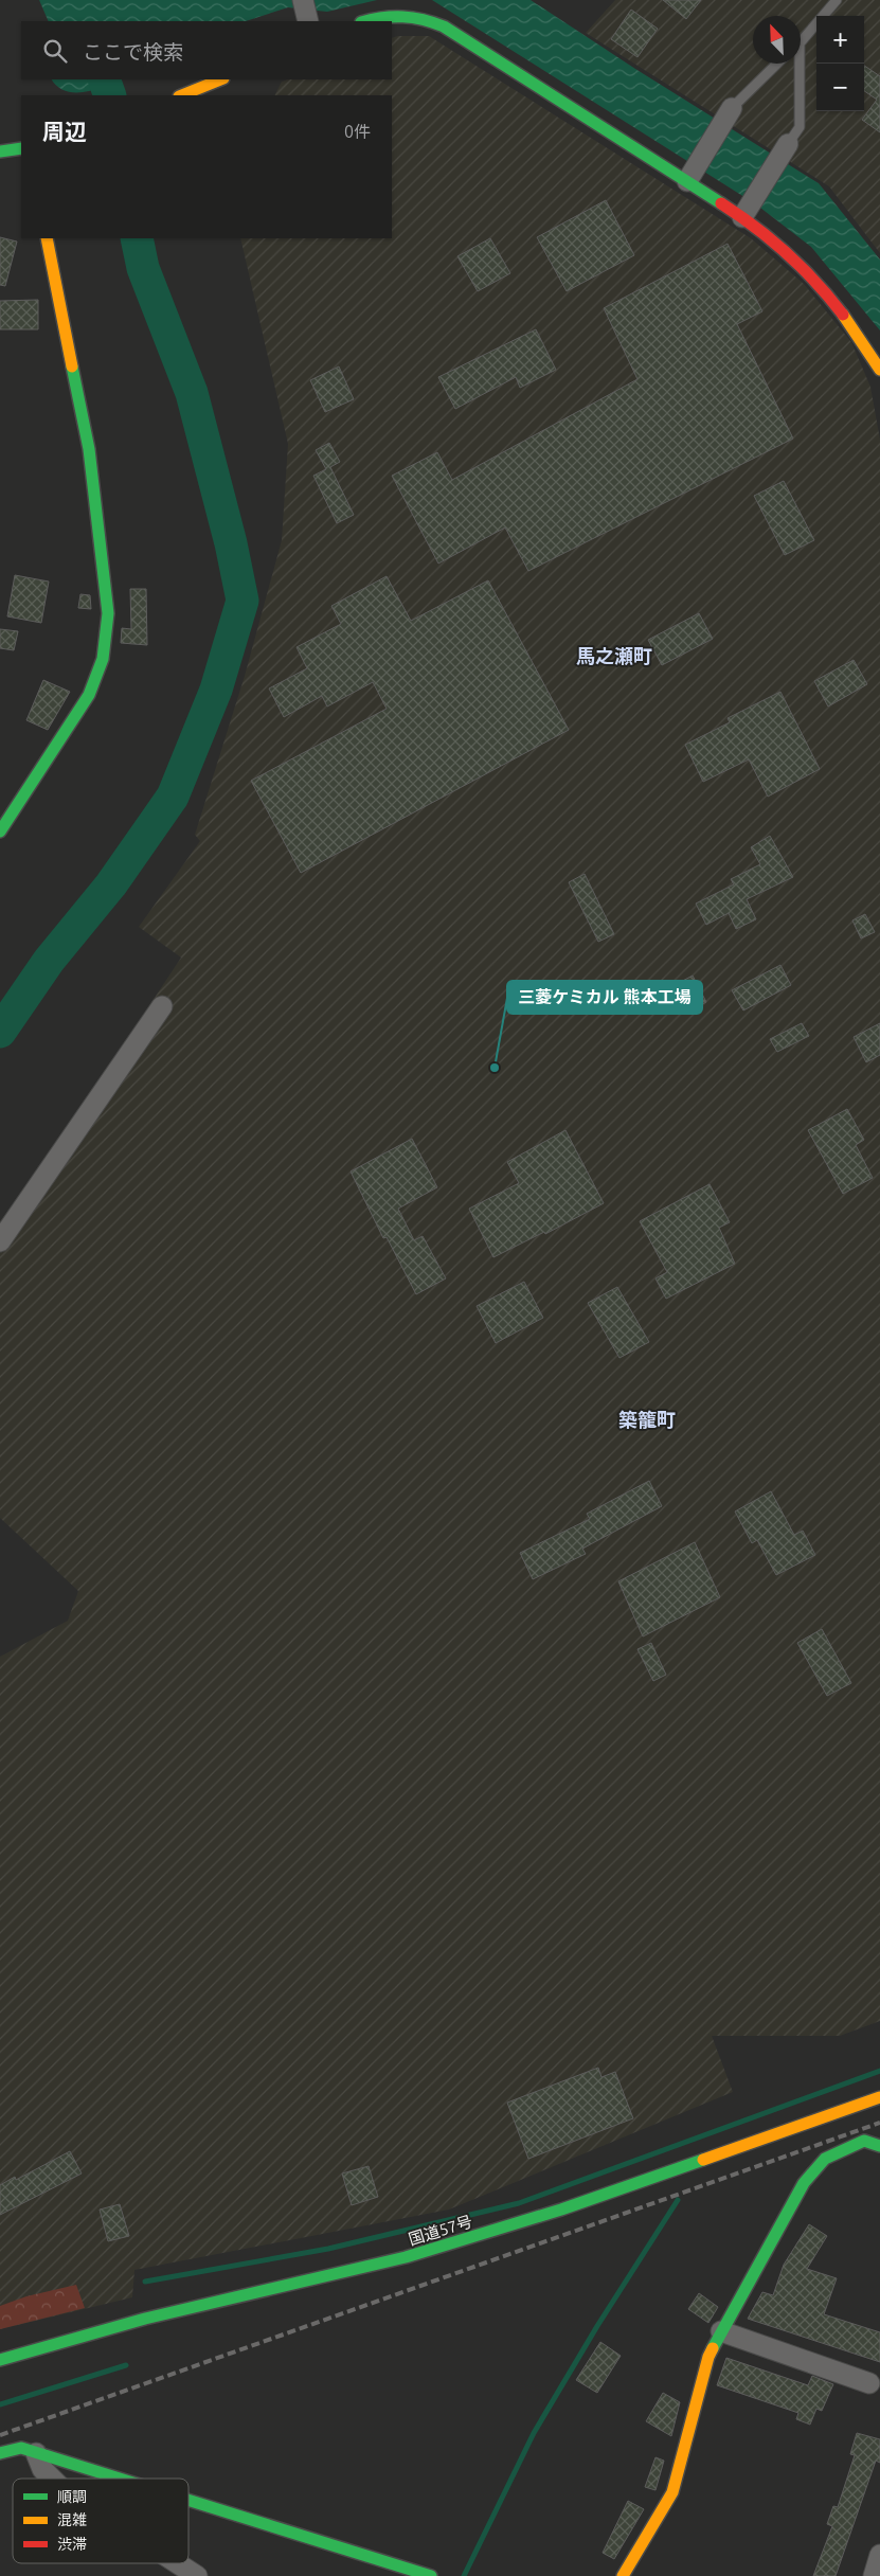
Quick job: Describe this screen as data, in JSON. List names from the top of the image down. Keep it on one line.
{"streets":{"main road":["国道57号"]},"districts":["馬之瀬町","築籠町"],"places":["三菱ケミカル 熊本工場"],"legend":["順調","混雑","渋滞"],"north":"top left","page":{"map_buttons":["+","−"],"search":"ここで検索","heading":["周辺","0件"]}}
